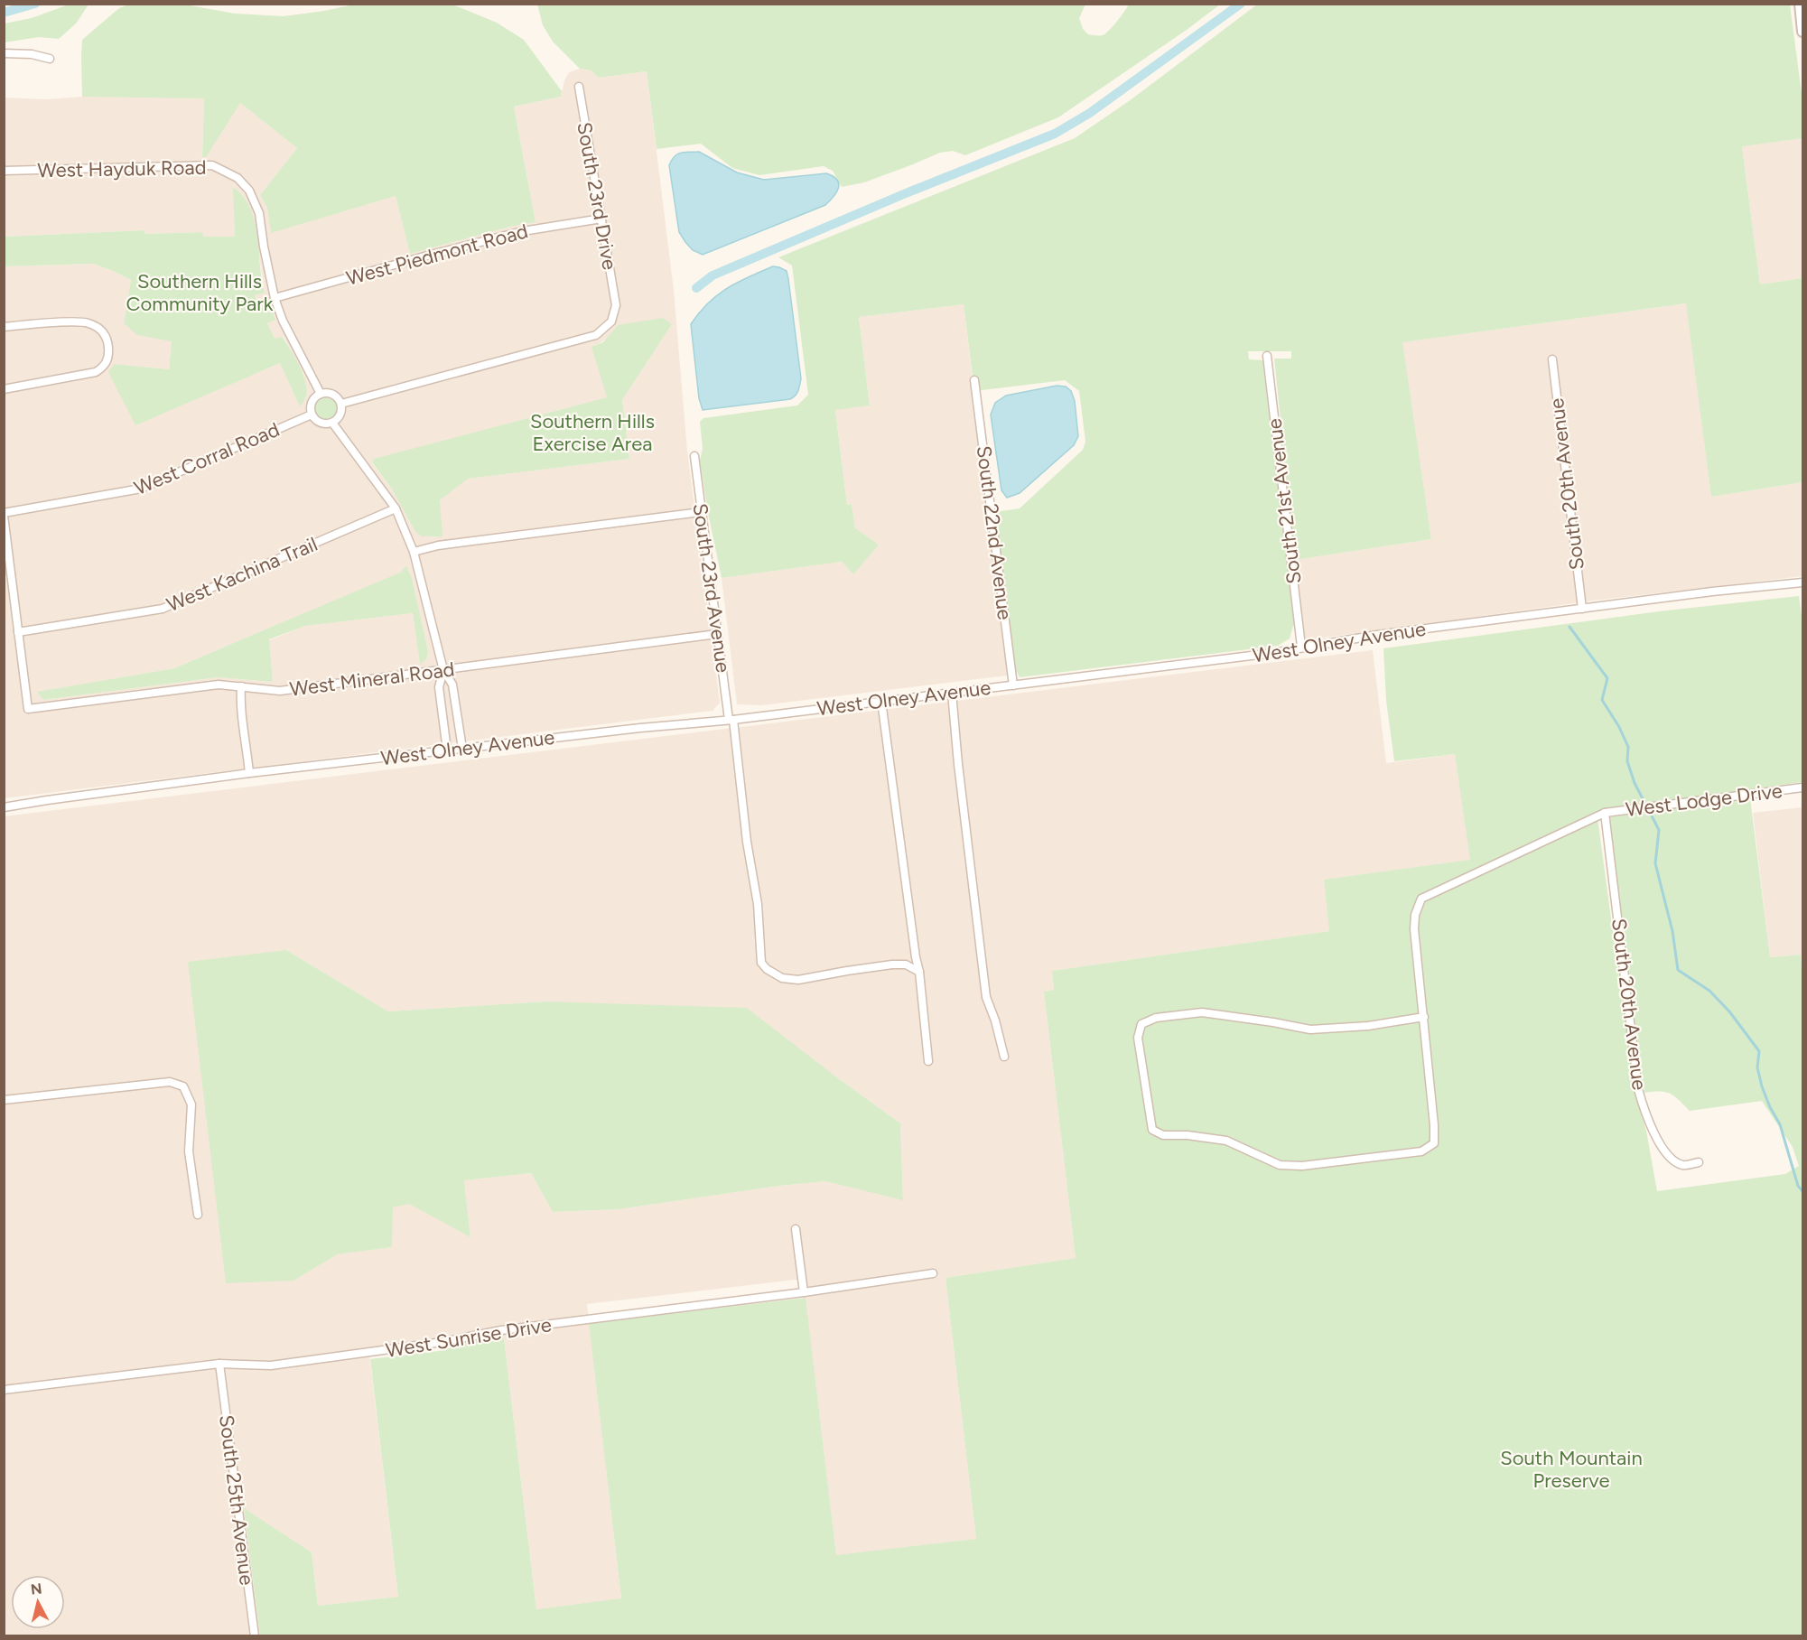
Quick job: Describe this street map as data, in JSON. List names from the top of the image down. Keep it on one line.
{"streets":{"street":["West Hayduk Road","South 23rd Drive","West Piedmont Road","West Corral Road","South 20th Avenue","South 21st Avenue","South 22nd Avenue","West Kachina Trail","South 23rd Avenue","West Olney Avenue","West Mineral Road","West Lodge Drive","West Sunrise Drive","South 25th Avenue"]},"crossings":[["West Hayduk Road","West Piedmont Road"],["South 23rd Drive","West Piedmont Road"],["South 23rd Drive","West Corral Road"],["South 20th Avenue","West Olney Avenue"],["South 20th Avenue","West Lodge Drive"],["South 21st Avenue","West Olney Avenue"],["South 22nd Avenue","West Olney Avenue"],["West Kachina Trail","West Mineral Road"],["South 23rd Avenue","West Olney Avenue"],["South 23rd Avenue","West Mineral Road"],["West Sunrise Drive","South 25th Avenue"]],"parks":["Southern Hills Community Park","Southern Hills Exercise Area","South Mountain Preserve"],"north":"top"}
